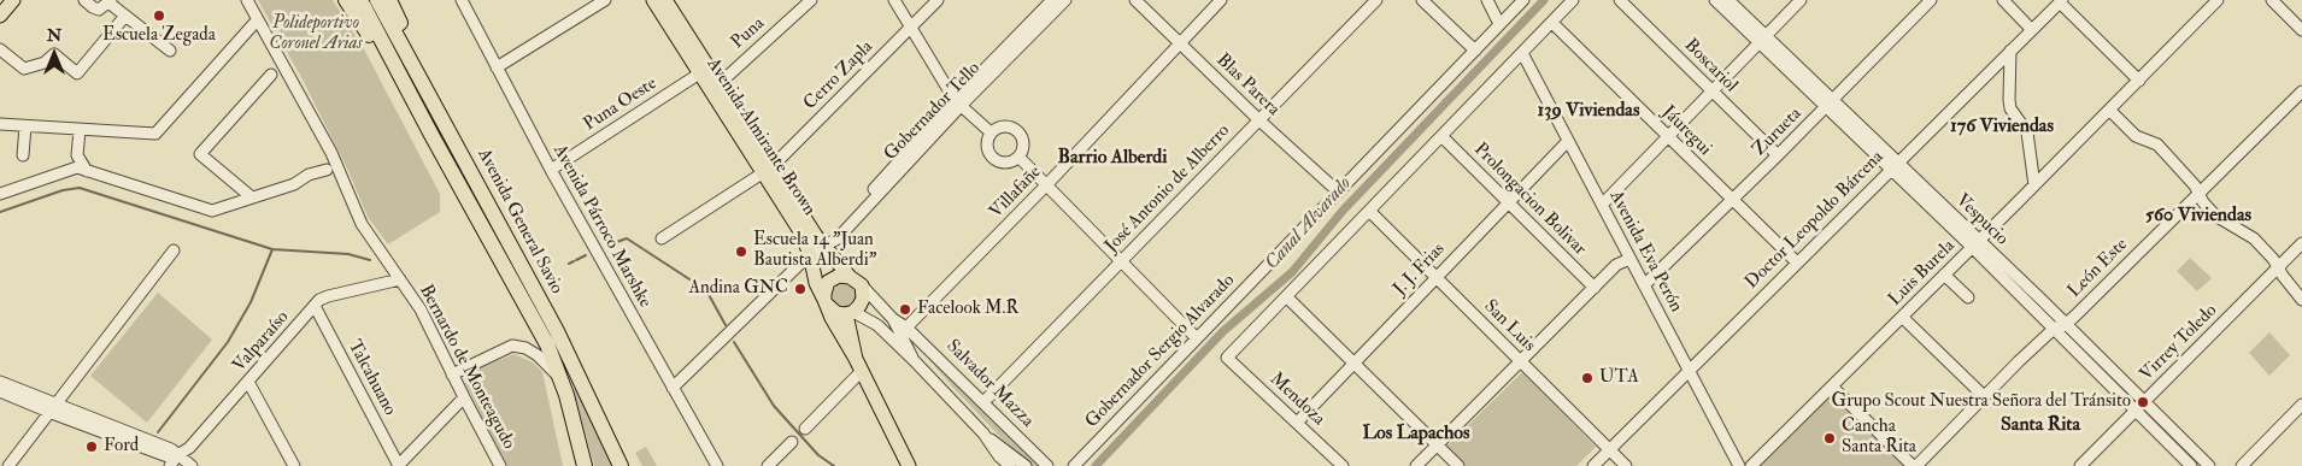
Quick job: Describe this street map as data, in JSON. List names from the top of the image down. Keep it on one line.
{"streets":{"highway":["Avenida General Savio"],"main road":["Avenida Almirante Brown"],"street":["Puna","Boscariol","Cerro Zapla","Blas Parera","Puna Oeste","Gobernador Tello","Jáuregui","Zurueta","José Antonio de Alberro","Villafañe","Prolongacion Bolivar","Doctor Leopoldo Bárcena","Vespucio","Avenida Párroco Marshke","Avenida Eva Perón","León Este","J. J. Frias","Luis Burela","San Luis","Valparaíso","Virrey Toledo","Gobernador Sergio Alvarado","Bernardo de Monteagudo","Talcahuano","Salvador Mazza","Mendoza"]},"crossings":[["Puna","Avenida Almirante Brown"],["Boscariol","Zurueta"],["Cerro Zapla","Avenida Almirante Brown"],["Blas Parera","José Antonio de Alberro"],["Blas Parera","Villafañe"],["Blas Parera","Gobernador Sergio Alvarado"],["Puna Oeste","Avenida Almirante Brown"],["Puna Oeste","Avenida Párroco Marshke"],["Gobernador Tello","Avenida Almirante Brown"],["Gobernador Tello","Avenida Párroco Marshke"],["Jáuregui","Zurueta"],["Jáuregui","Doctor Leopoldo Bárcena"],["Zurueta","Vespucio"],["Zurueta","Avenida Eva Perón"],["José Antonio de Alberro","Salvador Mazza"],["Villafañe","Salvador Mazza"],["Prolongacion Bolivar","J. J. Frias"],["Doctor Leopoldo Bárcena","Vespucio"],["Doctor Leopoldo Bárcena","Avenida Eva Perón"],["Doctor Leopoldo Bárcena","San Luis"],["Vespucio","León Este"],["Vespucio","Luis Burela"],["Vespucio","Virrey Toledo"],["Avenida Eva Perón","J. J. Frias"],["J. J. Frias","San Luis"],["J. J. Frias","Mendoza"],["Valparaíso","Bernardo de Monteagudo"],["Valparaíso","Talcahuano"]],"districts":["139 Viviendas","176 Viviendas","Barrio Alberdi","560 Viviendas","Santa Rita","Los Lapachos"],"water":["Canal Alvarado"],"parks":["Polideportivo Coronel Arias"],"places":["Escuela Zegada","Escuela 14 \"Juan Bautista Alberdi\"","Andina GNC","Facelook M.R","UTA","Grupo Scout Nuestra Señora del Tránsito","Cancha Santa Rita","Ford"],"north":"top"}
